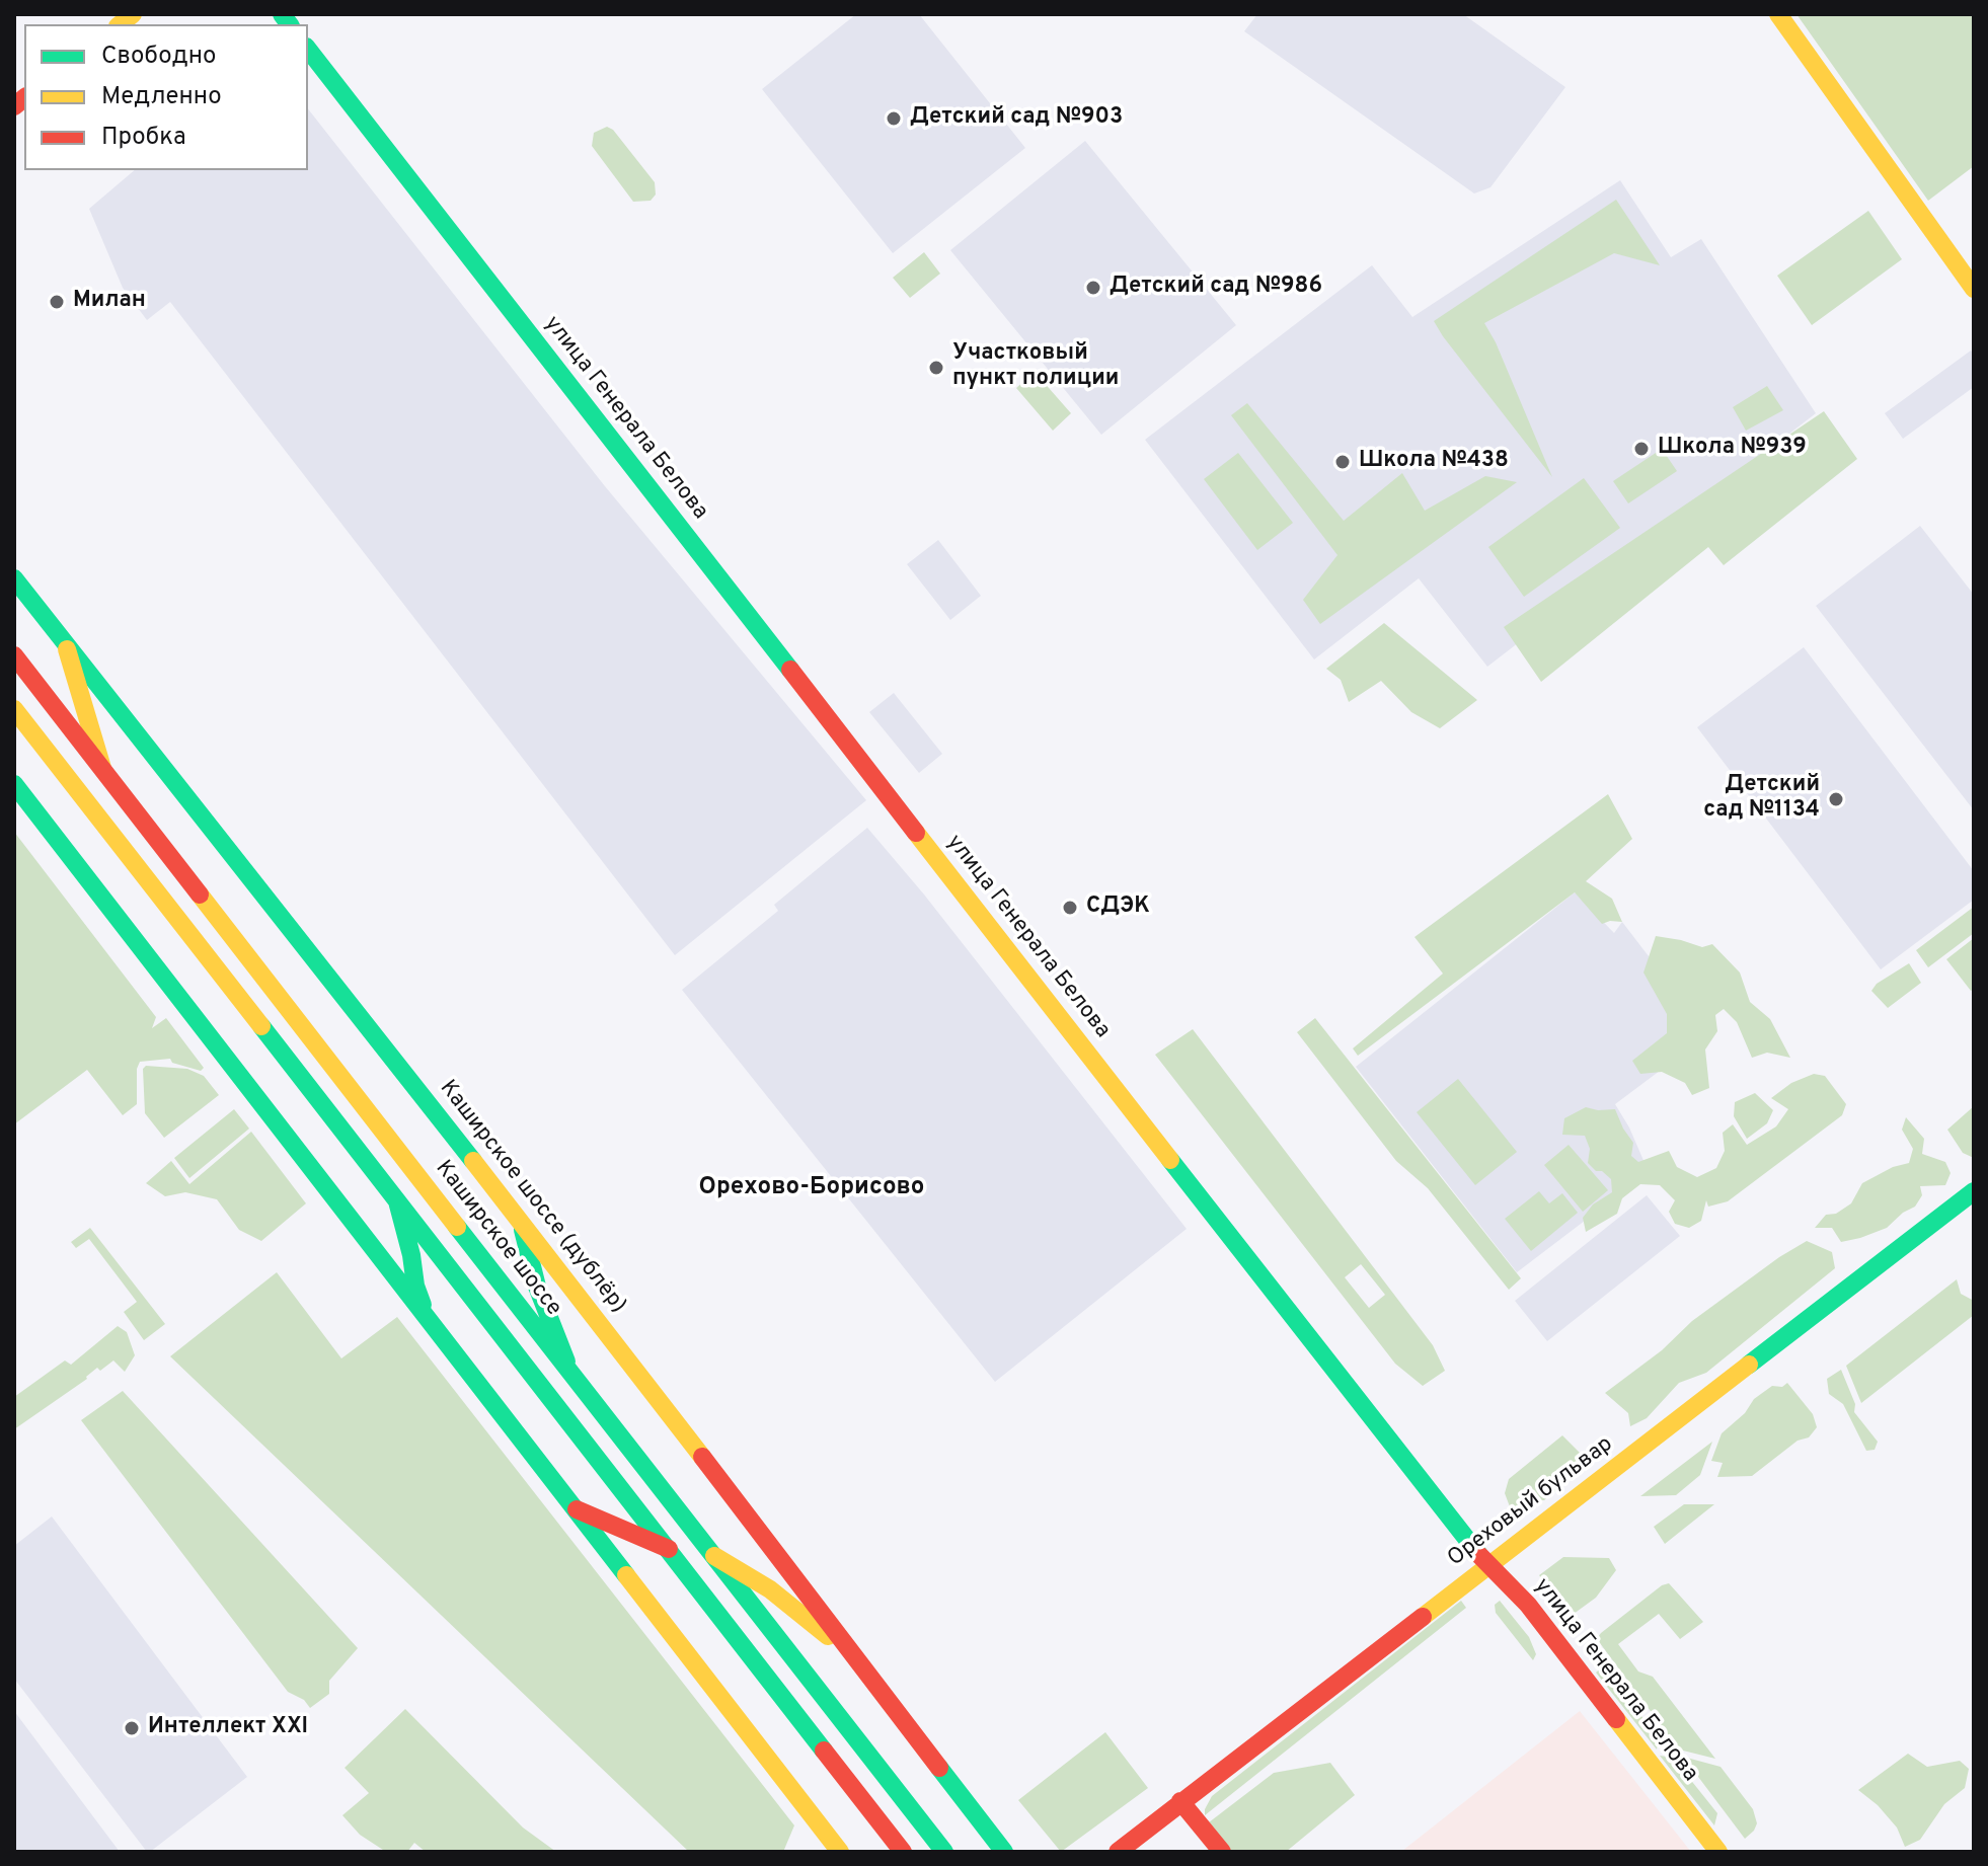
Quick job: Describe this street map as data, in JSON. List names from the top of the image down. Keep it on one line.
{"streets":{"main road":["улица Генерала Белова","Каширское шоссе (дублёр)","Каширское шоссе","Ореховый бульвар"]},"crossings":[["улица Генерала Белова","Ореховый бульвар"]],"districts":["Орехово-Борисово"],"places":["Детский сад №903","Детский сад №986","Милан","Участковый пункт полиции","Школа №939","Школа №438","Детский сад №1134","СДЭК","Интеллект XXI"],"legend":["Свободно","Медленно","Пробка"]}
